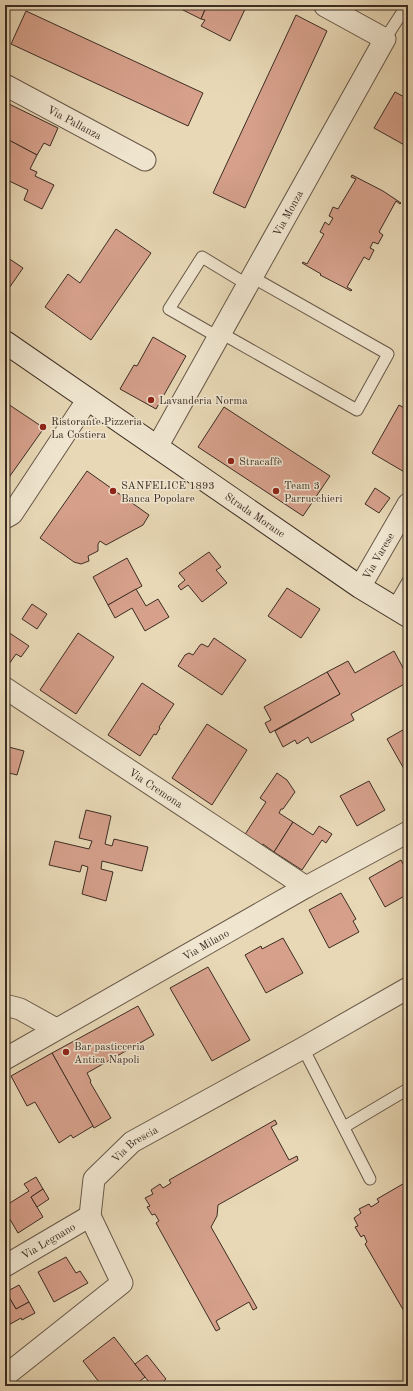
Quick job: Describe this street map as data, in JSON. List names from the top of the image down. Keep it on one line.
{"streets":{"street":["Via Pallanza","Via Monza","Strada Morane","Via Varese","Via Cremona","Via Milano","Via Brescia","Via Legnano"]},"crossings":[["Via Monza","Strada Morane"],["Strada Morane","Via Varese"],["Via Cremona","Via Milano"],["Via Brescia","Via Legnano"]],"places":["Lavanderia Norma","Ristorante Pizzeria La Costiera","Stracaffè","SANFELICE 1893 Banca Popolare","Team 3 Parrucchieri","Bar pasticceria Antica Napoli"]}
